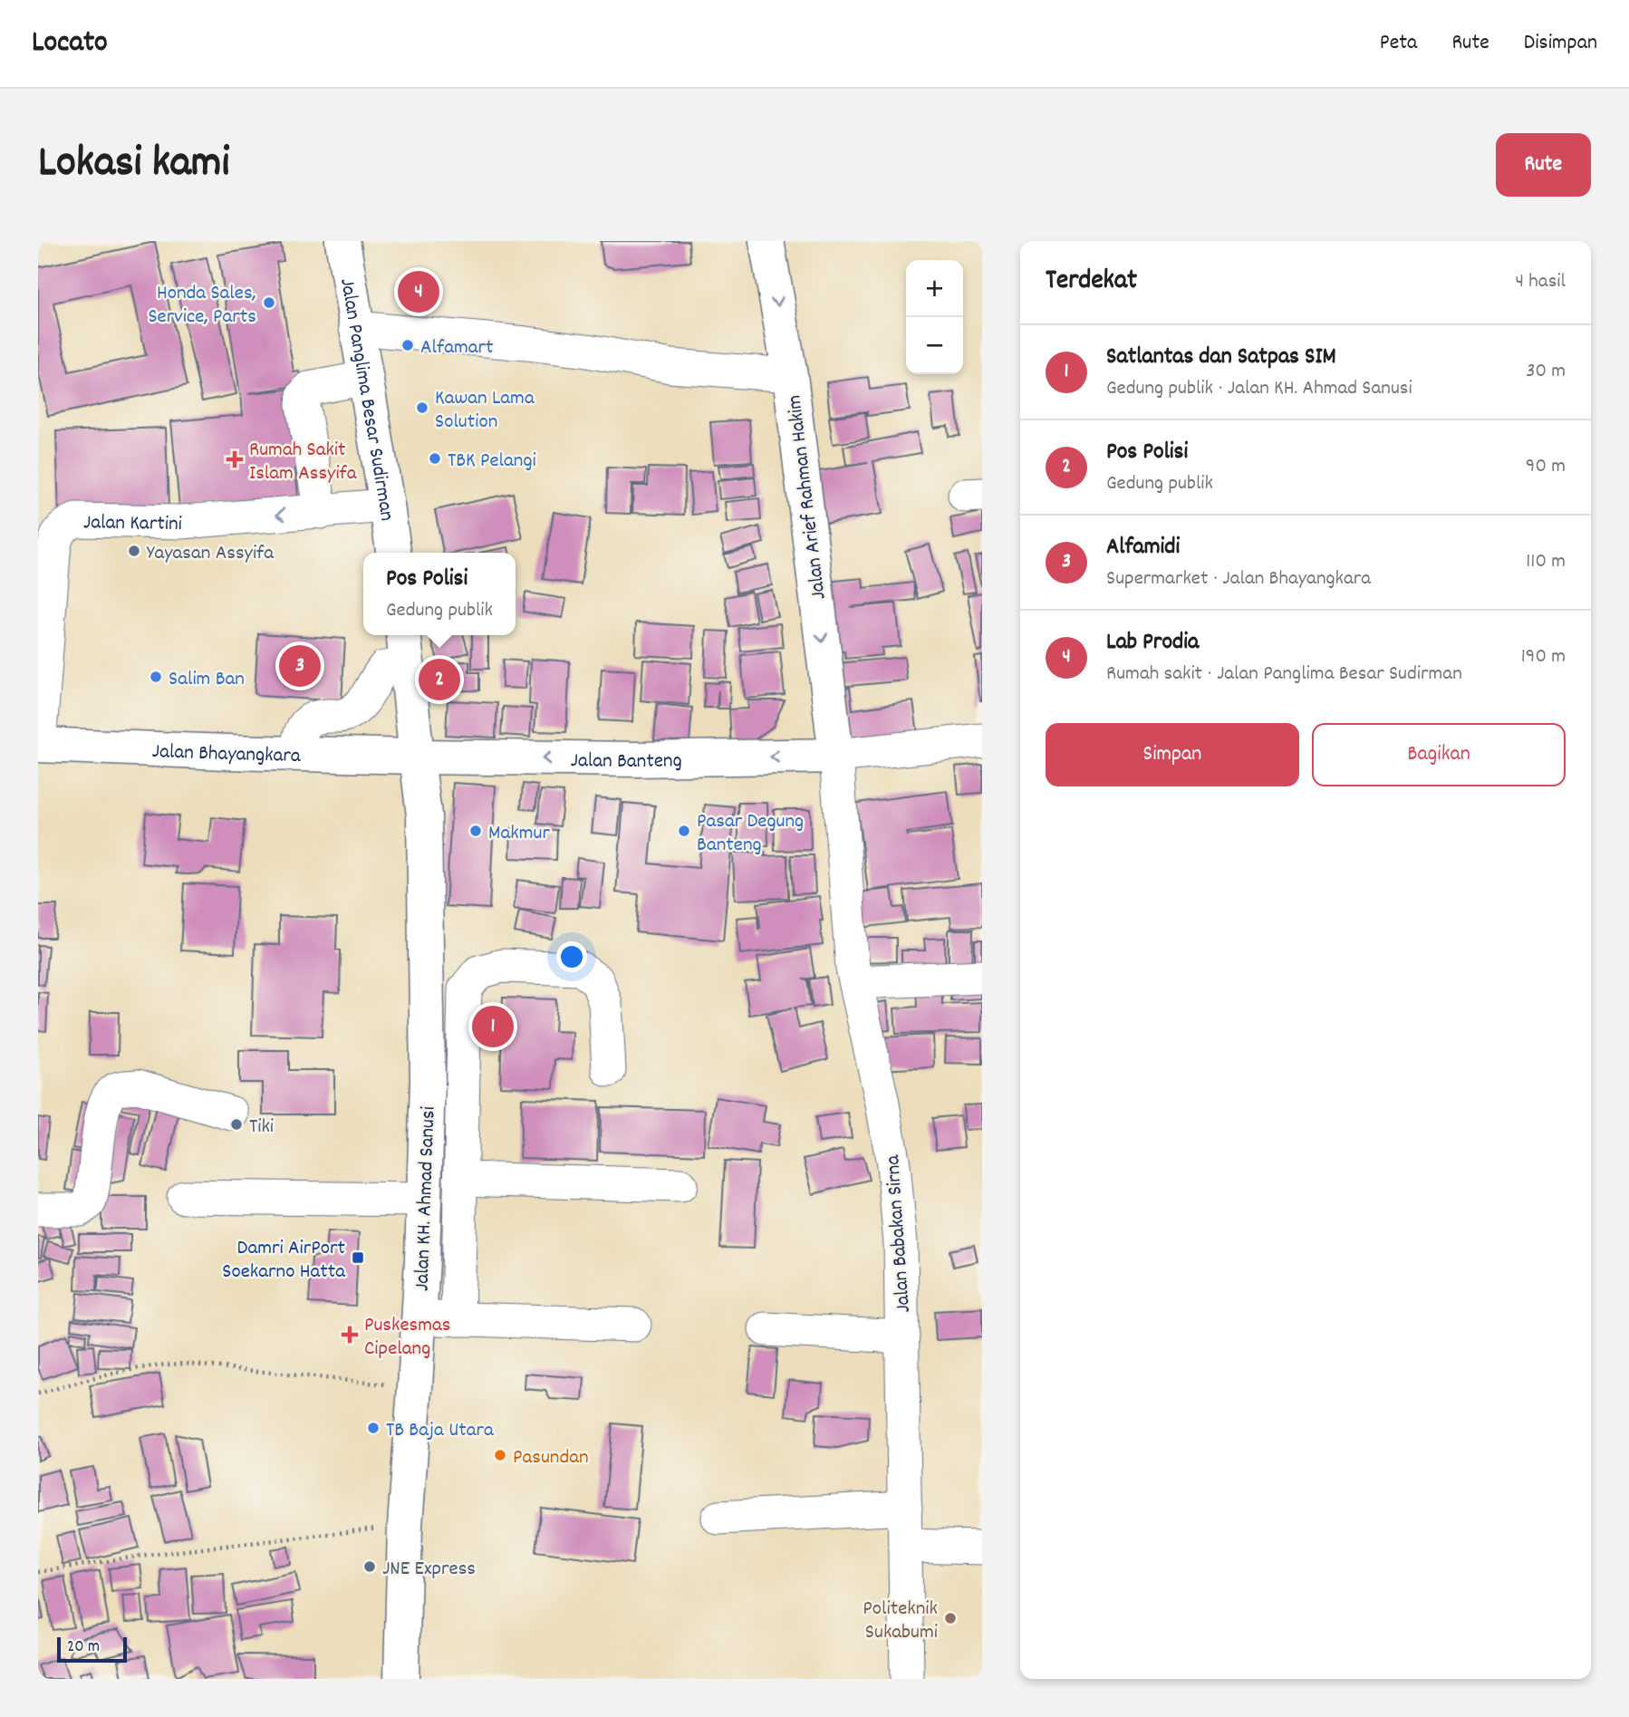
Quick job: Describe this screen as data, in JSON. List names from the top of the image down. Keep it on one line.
{"streets":{"main road":["Jalan Panglima Besar Sudirman","Jalan Arief Rahman Hakim","Jalan Bhayangkara","Jalan Banteng","Jalan KH. Ahmad Sanusi"],"street":["Jalan Kartini","Jalan Babakan Sirna"]},"crossings":[["Jalan Panglima Besar Sudirman","Jalan Kartini"],["Jalan Arief Rahman Hakim","Jalan Banteng"],["Jalan Arief Rahman Hakim","Jalan Babakan Sirna"],["Jalan Kartini","Jalan Bhayangkara"],["Jalan Bhayangkara","Jalan Banteng"],["Jalan Bhayangkara","Jalan KH. Ahmad Sanusi"],["Jalan Banteng","Jalan KH. Ahmad Sanusi"],["Jalan Banteng","Jalan Babakan Sirna"]],"one_way":["Jalan Arief Rahman Hakim","Jalan Banteng"],"places":{"other":["Honda Sales, Service, Parts","Alfamart","Kawan Lama Solution","TBK Pelangi","Yayasan Assyifa","Salim Ban","Makmur","Pasar Degung Banteng","Tiki","TB Baja Utara","Pasundan","JNE Express","Politeknik Sukabumi"],"health":["Rumah Sakit Islam Assyifa","Puskesmas Cipelang"],"transit":["Damri AirPort Soekarno Hatta"]},"scale_bar":"20 m","page":{"header":"Locato","nav":["Peta","Rute","Disimpan"],"title":"Lokasi kami","buttons":["Rute",["Simpan","Bagikan"]],"heading":["Terdekat","4 hasil"],"map_buttons":["+","−"],"pins":["4","3","2","1"],"list":[{"mark":"1","name":"Satlantas dan Satpas SIM","note":"Gedung publik · Jalan KH. Ahmad Sanusi","value":"30 m"},{"mark":"2","name":"Pos Polisi","note":"Gedung publik","value":"90 m"},{"mark":"3","name":"Alfamidi","note":"Supermarket · Jalan Bhayangkara","value":"110 m"},{"mark":"4","name":"Lab Prodia","note":"Rumah sakit · Jalan Panglima Besar Sudirman","value":"190 m"}],"popup":["Pos Polisi","Gedung publik"],"scale":"20 m"}}
